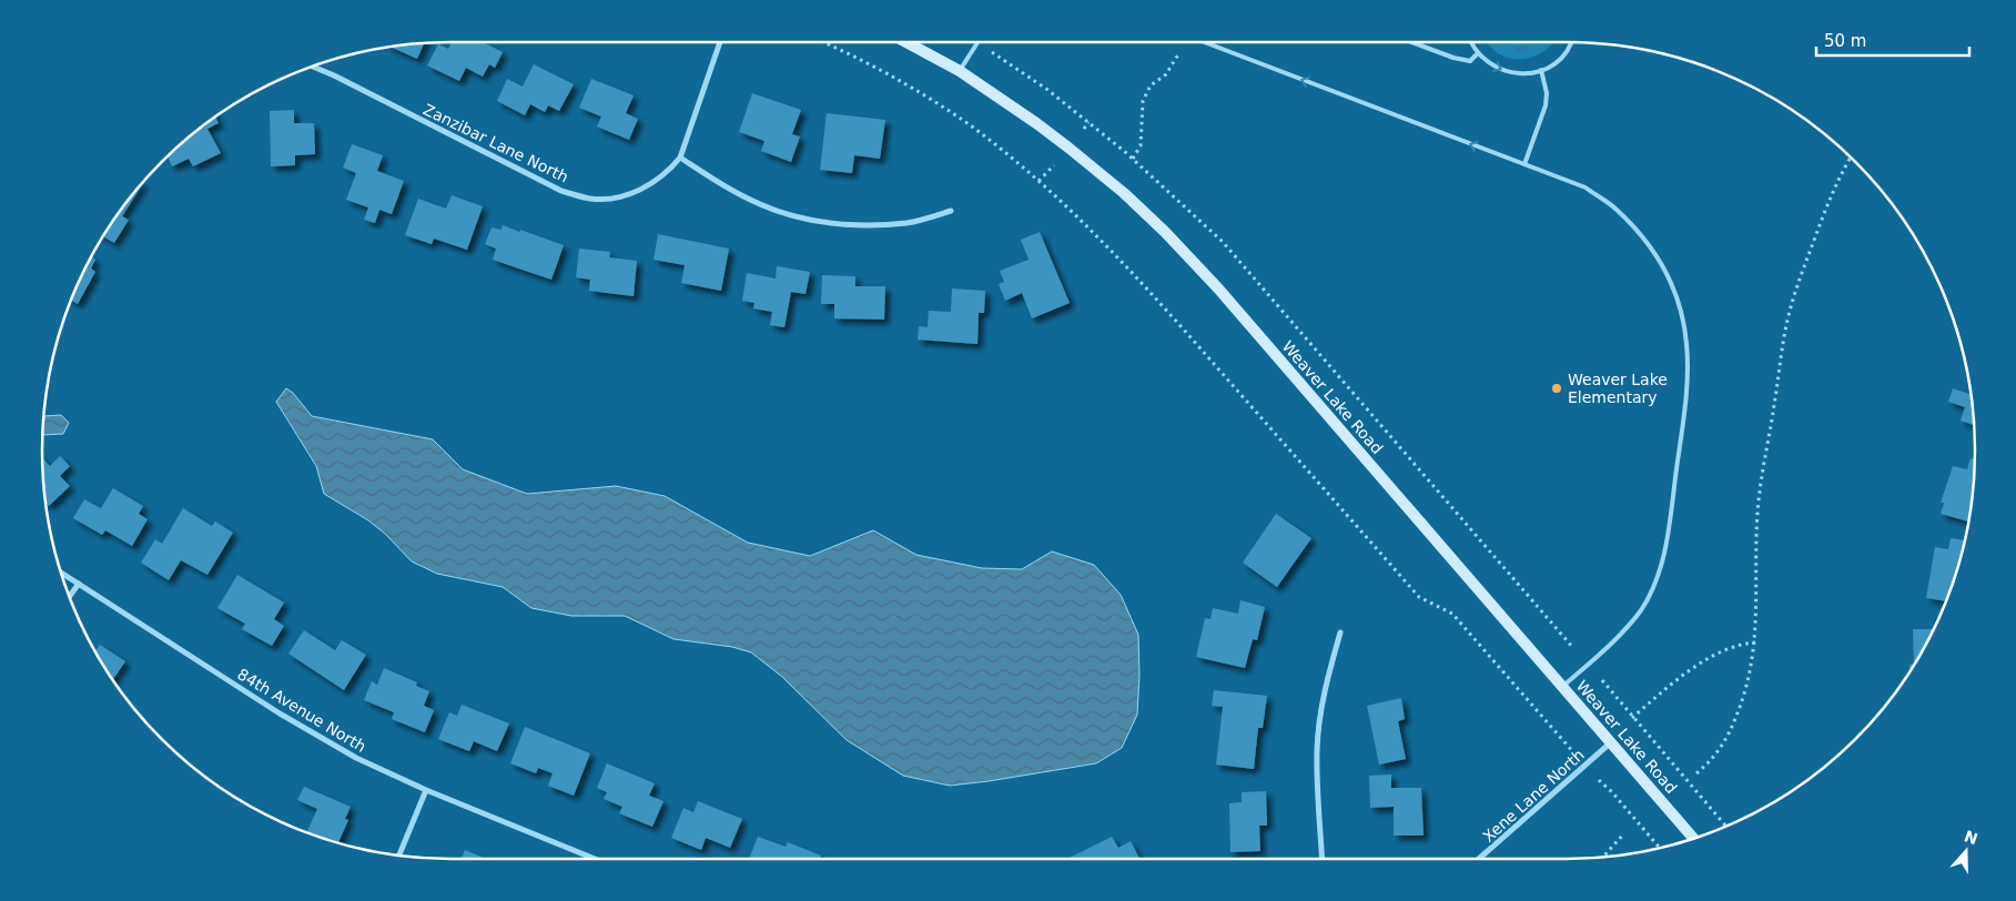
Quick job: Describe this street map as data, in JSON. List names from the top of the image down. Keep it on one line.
{"streets":{"main road":["Weaver Lake Road"],"street":["Zanzibar Lane North","84th Avenue North","Xene Lane North"]},"crossings":[["Weaver Lake Road","Xene Lane North"]],"places":["Weaver Lake Elementary"],"scale_bar":"50 m","north":"top"}
